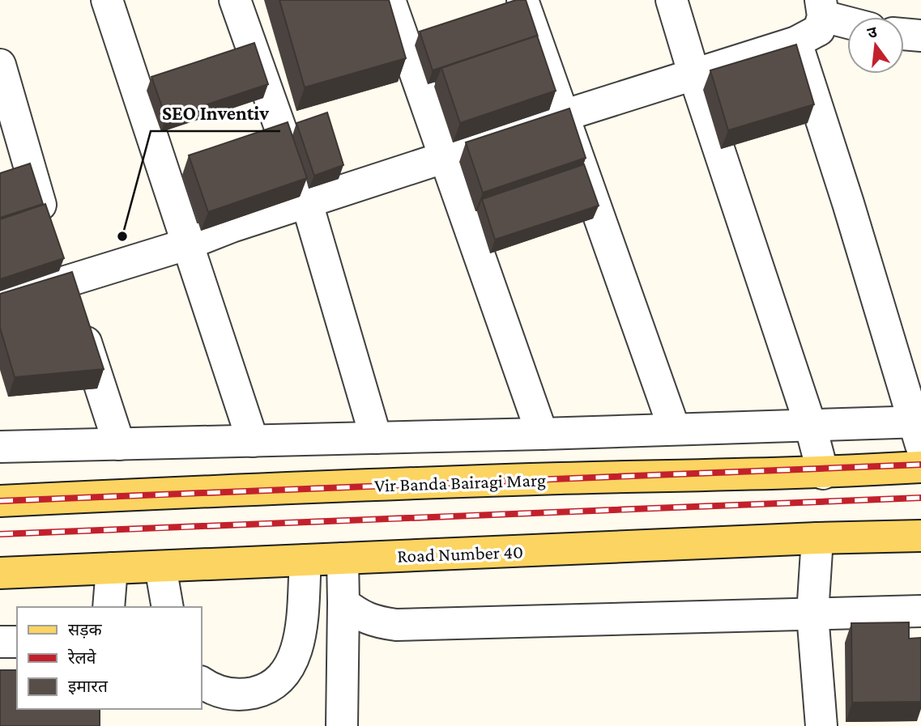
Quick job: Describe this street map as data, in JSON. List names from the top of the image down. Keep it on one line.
{"streets":{"main road":["Vir Banda Bairagi Marg","Road Number 40"]},"places":["SEO Inventiv"],"legend":["सड़क","रेलवे","इमारत"],"north":"top"}
